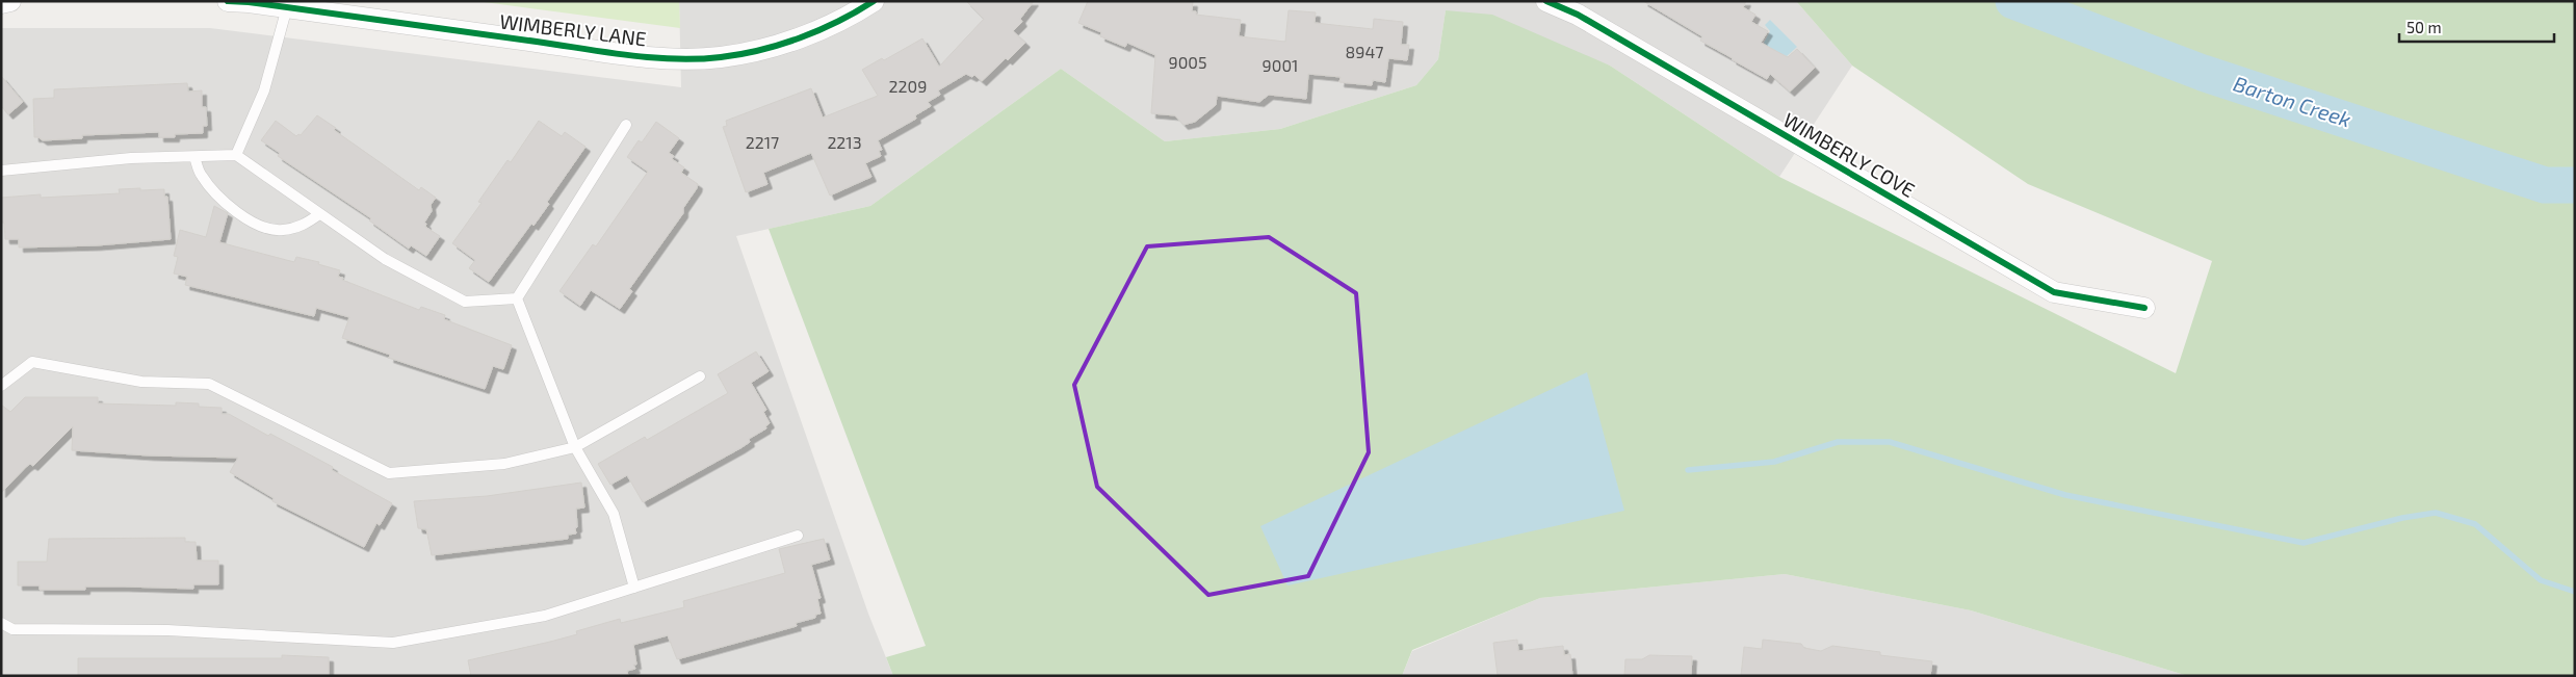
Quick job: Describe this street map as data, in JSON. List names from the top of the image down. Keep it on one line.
{"streets":{"street":["WIMBERLY LANE","WIMBERLY COVE"]},"water":["Barton Creek"],"house_numbers":["8947","9005","9001","2209","2217","2213"],"scale_bar":"50 m"}
